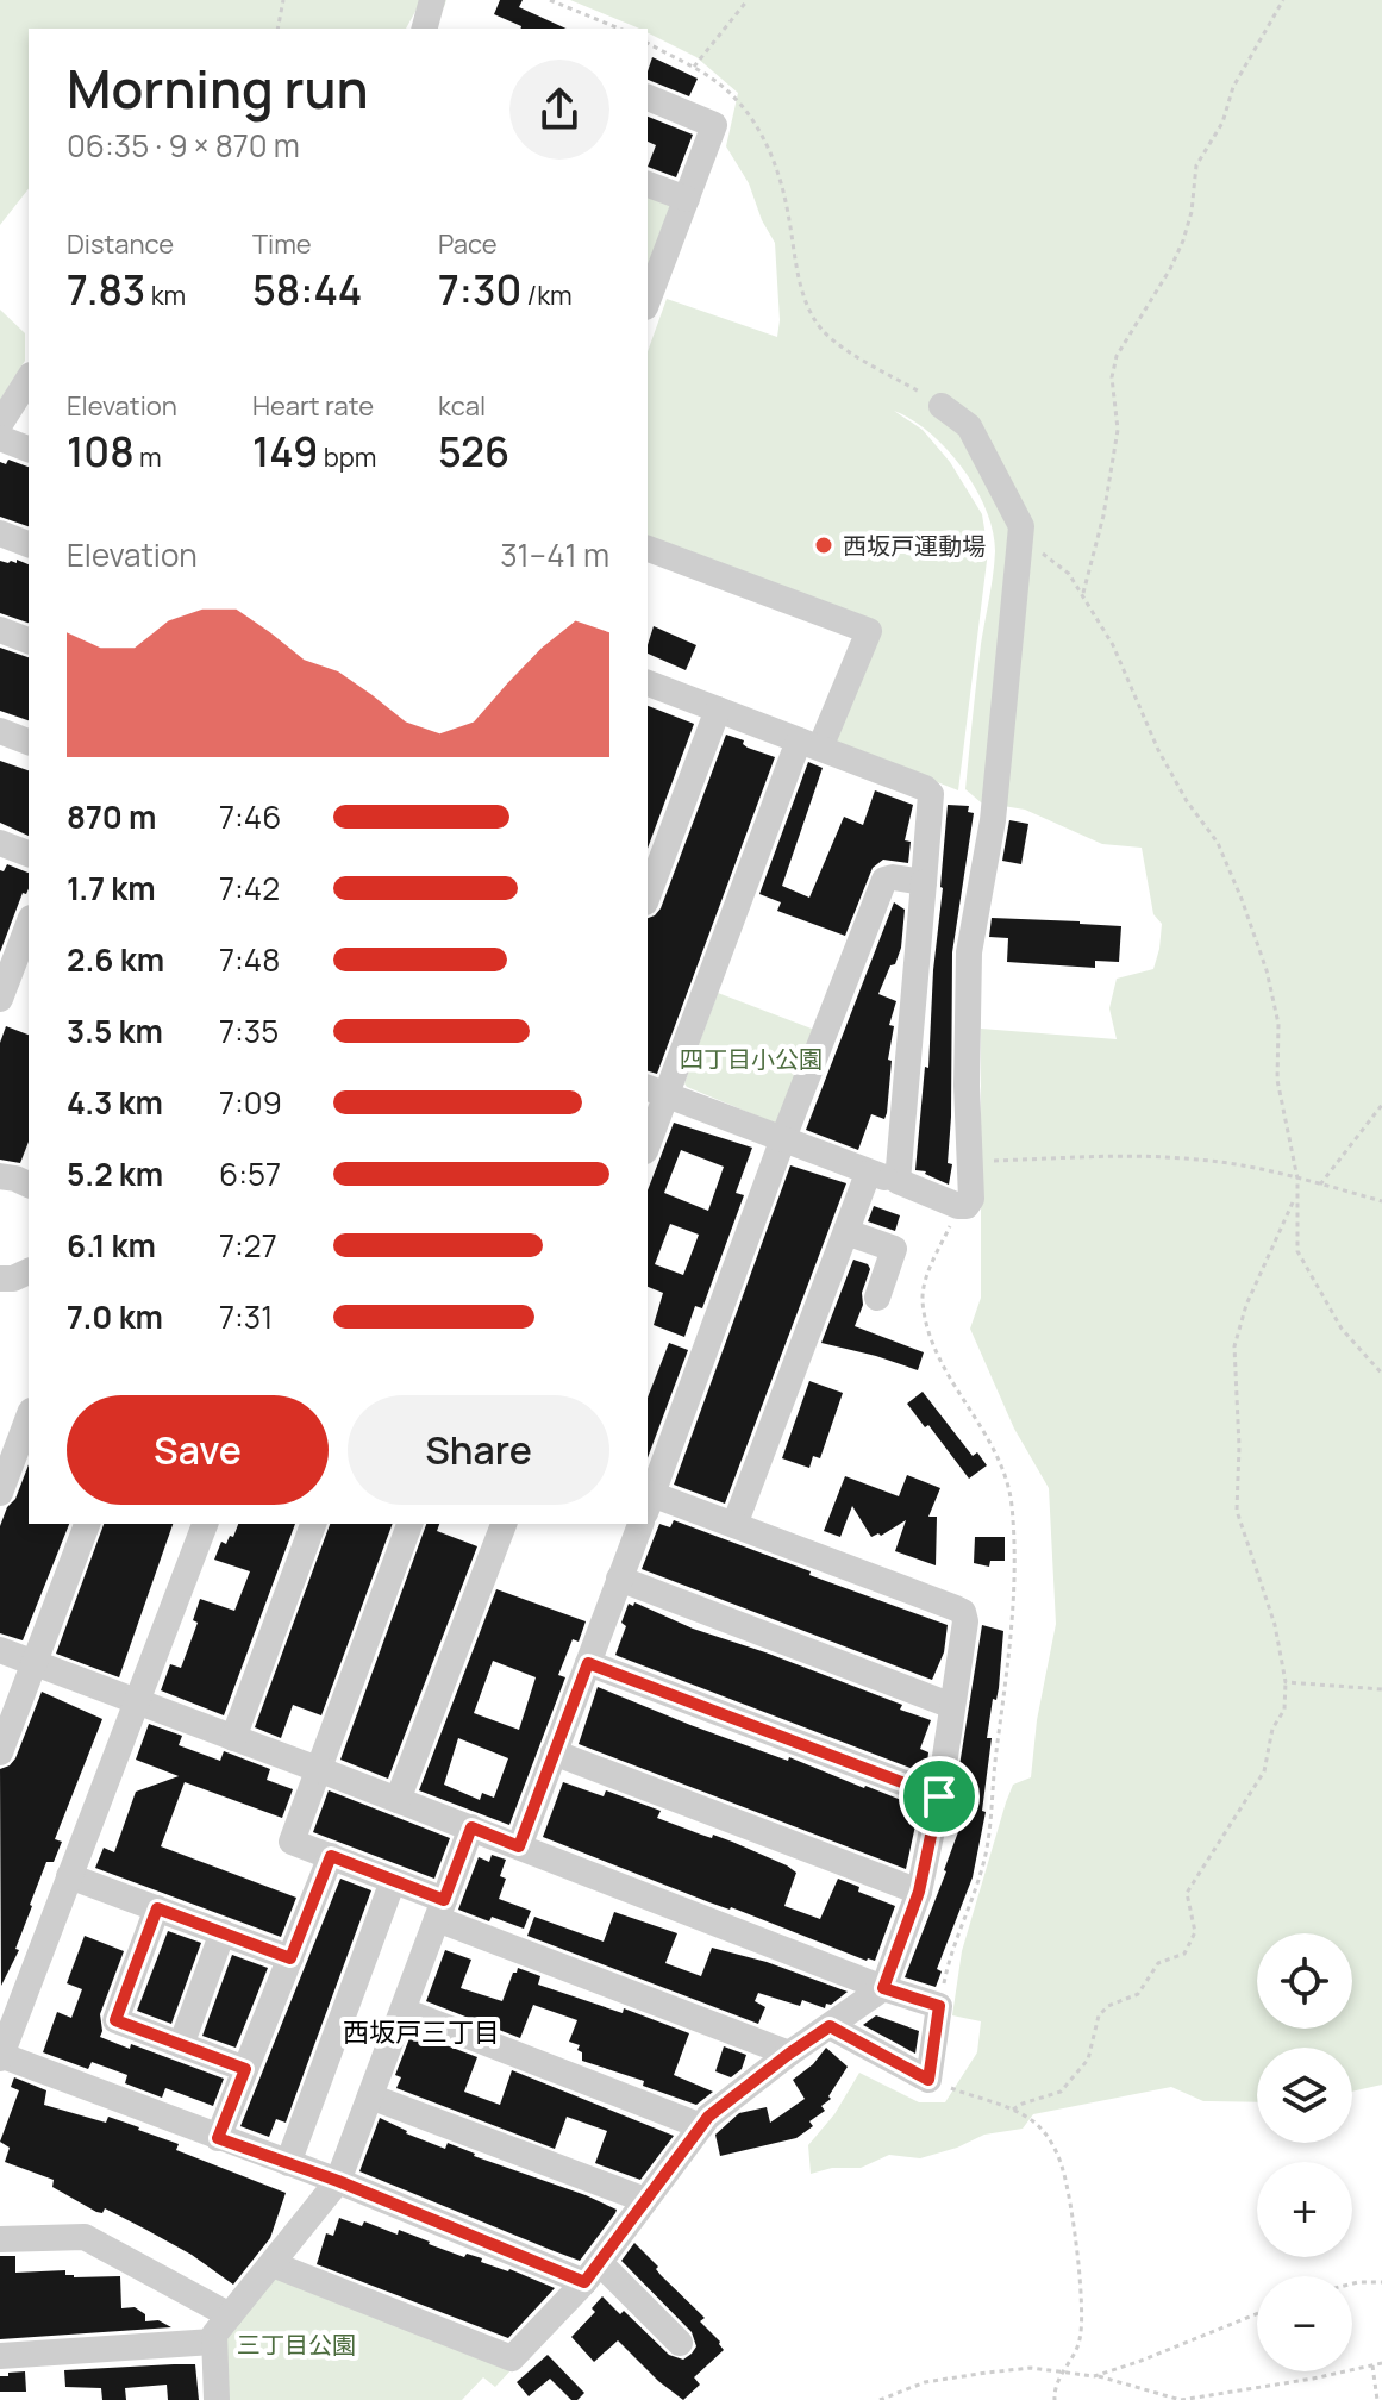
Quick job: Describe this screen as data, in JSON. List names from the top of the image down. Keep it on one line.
{"districts":["西坂戸三丁目"],"parks":["四丁目小公園","三丁目公園"],"places":["西坂戸運動場"],"page":{"heading":["Morning run","06:35 · 9 × 870 m"],"stats":[["Distance","7.83 km"],["Time","58:44"],["Pace","7:30 /km"],["Elevation","108 m"],["Heart rate","149 bpm"],["kcal","526"]],"chart":["Elevation","31–41 m"],"list":[{"name":"870 m","note":"7:46"},{"name":"1.7 km","note":"7:42"},{"name":"2.6 km","note":"7:48"},{"name":"3.5 km","note":"7:35"},{"name":"4.3 km","note":"7:09"},{"name":"5.2 km","note":"6:57"},{"name":"6.1 km","note":"7:27"},{"name":"7.0 km","note":"7:31"}],"buttons":["Save","Share"],"map_buttons":["+","−"]}}
